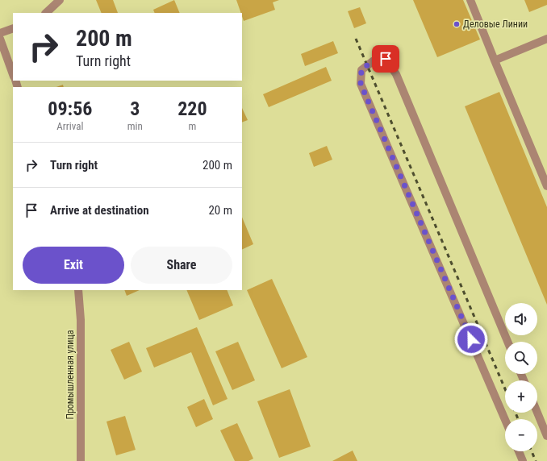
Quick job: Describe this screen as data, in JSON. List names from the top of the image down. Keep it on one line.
{"streets":{"street":["Промышленная улица"]},"places":["Деловые Линии"],"page":{"turn":["200 m","Turn right"],"eta":["09:56","Arrival","3","min","220","m"],"list":[{"name":"Turn right","value":"200 m"},{"name":"Arrive at destination","value":"20 m"}],"buttons":["Exit","Share"],"map_buttons":["+","−"]}}
